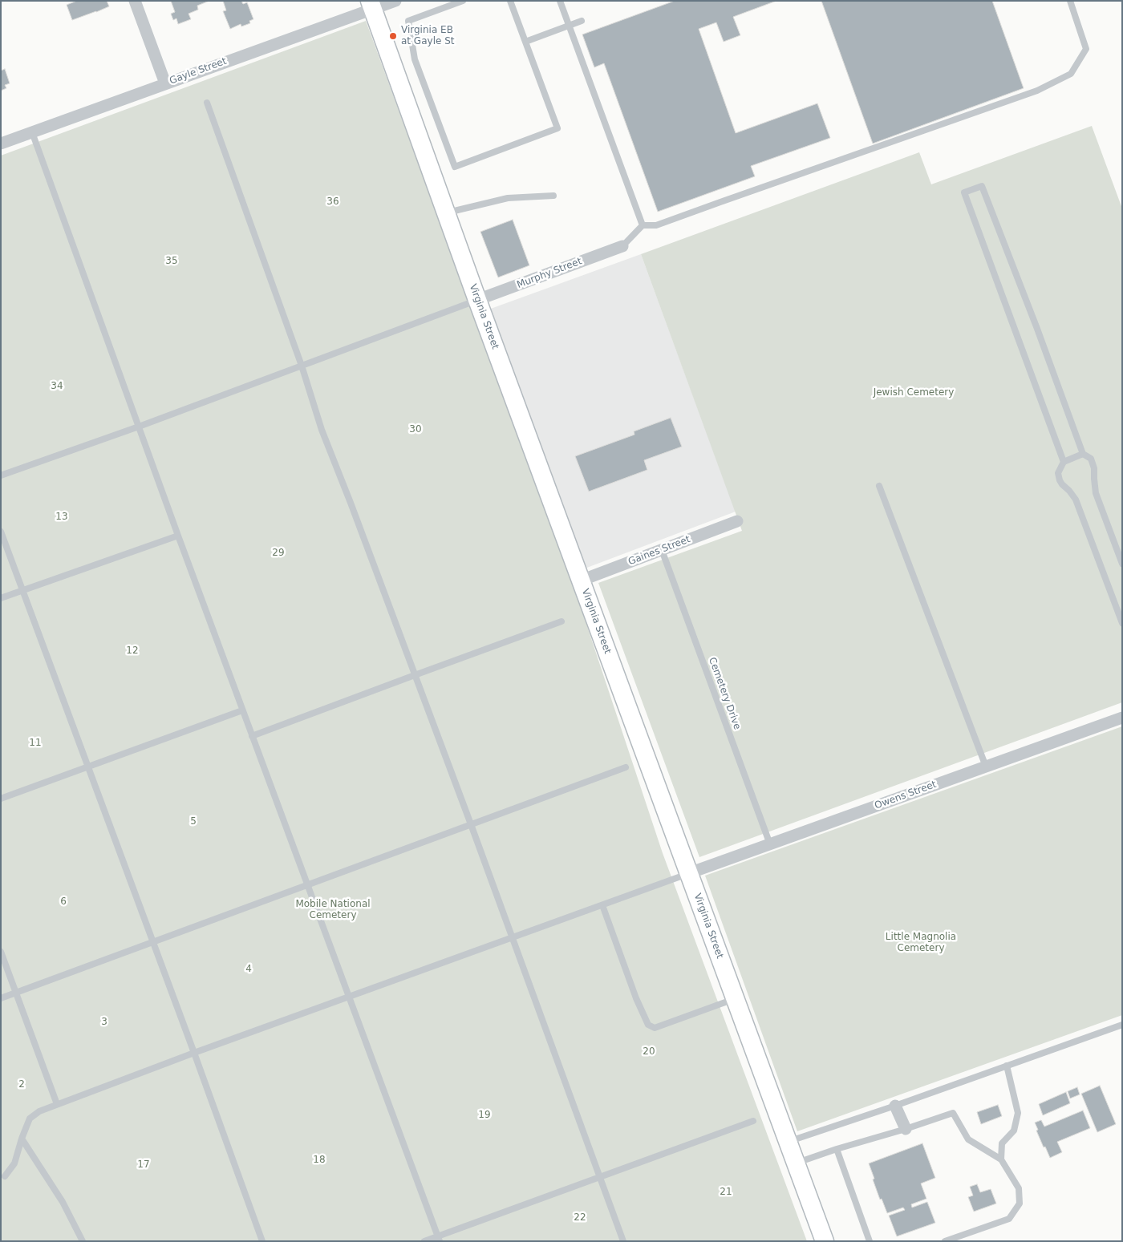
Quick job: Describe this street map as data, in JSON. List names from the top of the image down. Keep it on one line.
{"streets":{"street":["Gayle Street","Murphy Street","Virginia Street","Gaines Street","Owens Street"],"lane":["Cemetery Drive"]},"crossings":[["Gayle Street","Virginia Street"],["Murphy Street","Virginia Street"],["Virginia Street","Gaines Street"],["Virginia Street","Owens Street"],["Gaines Street","Cemetery Drive"],["Cemetery Drive","Owens Street"]],"parks":["36","35","34","Jewish Cemetery","30","13","29","12","11","5","6","Mobile National Cemetery","Little Magnolia Cemetery","4","3","20","2","19","18","17","21","22"],"places":["Virginia EB at Gayle St"]}
